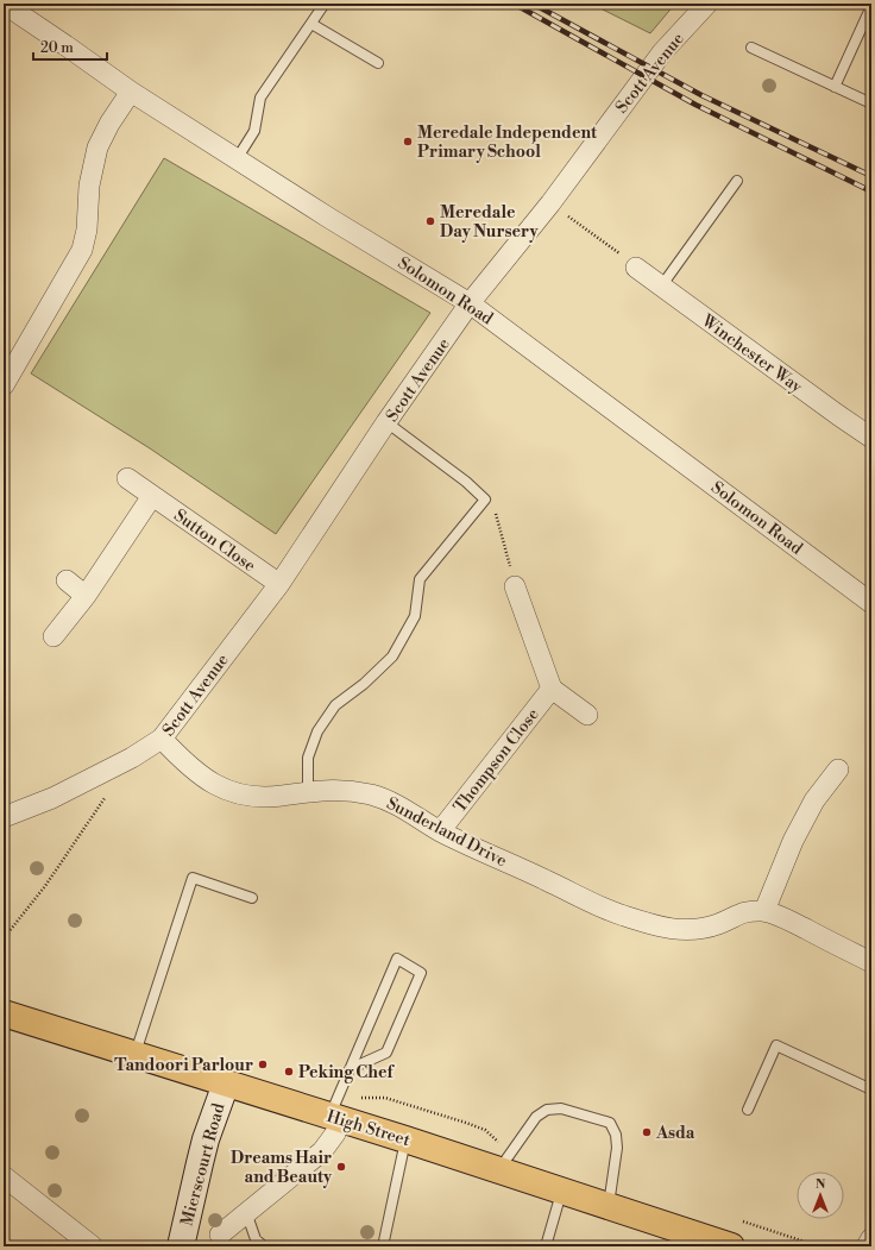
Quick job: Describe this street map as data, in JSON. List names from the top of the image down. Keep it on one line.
{"streets":{"main road":["High Street"],"street":["Scott Avenue","Solomon Road","Winchester Way","Sutton Close","Thompson Close","Sunderland Drive","Mierscourt Road"]},"crossings":[["Scott Avenue","Solomon Road"],["Scott Avenue","Sutton Close"],["Scott Avenue","Sunderland Drive"],["Thompson Close","Sunderland Drive"],["High Street","Mierscourt Road"]],"places":["Meredale Independent Primary School","Meredale Day Nursery","Tandoori Parlour","Peking Chef","Asda","Dreams Hair and Beauty"],"scale_bar":"20 m","north":"top"}
